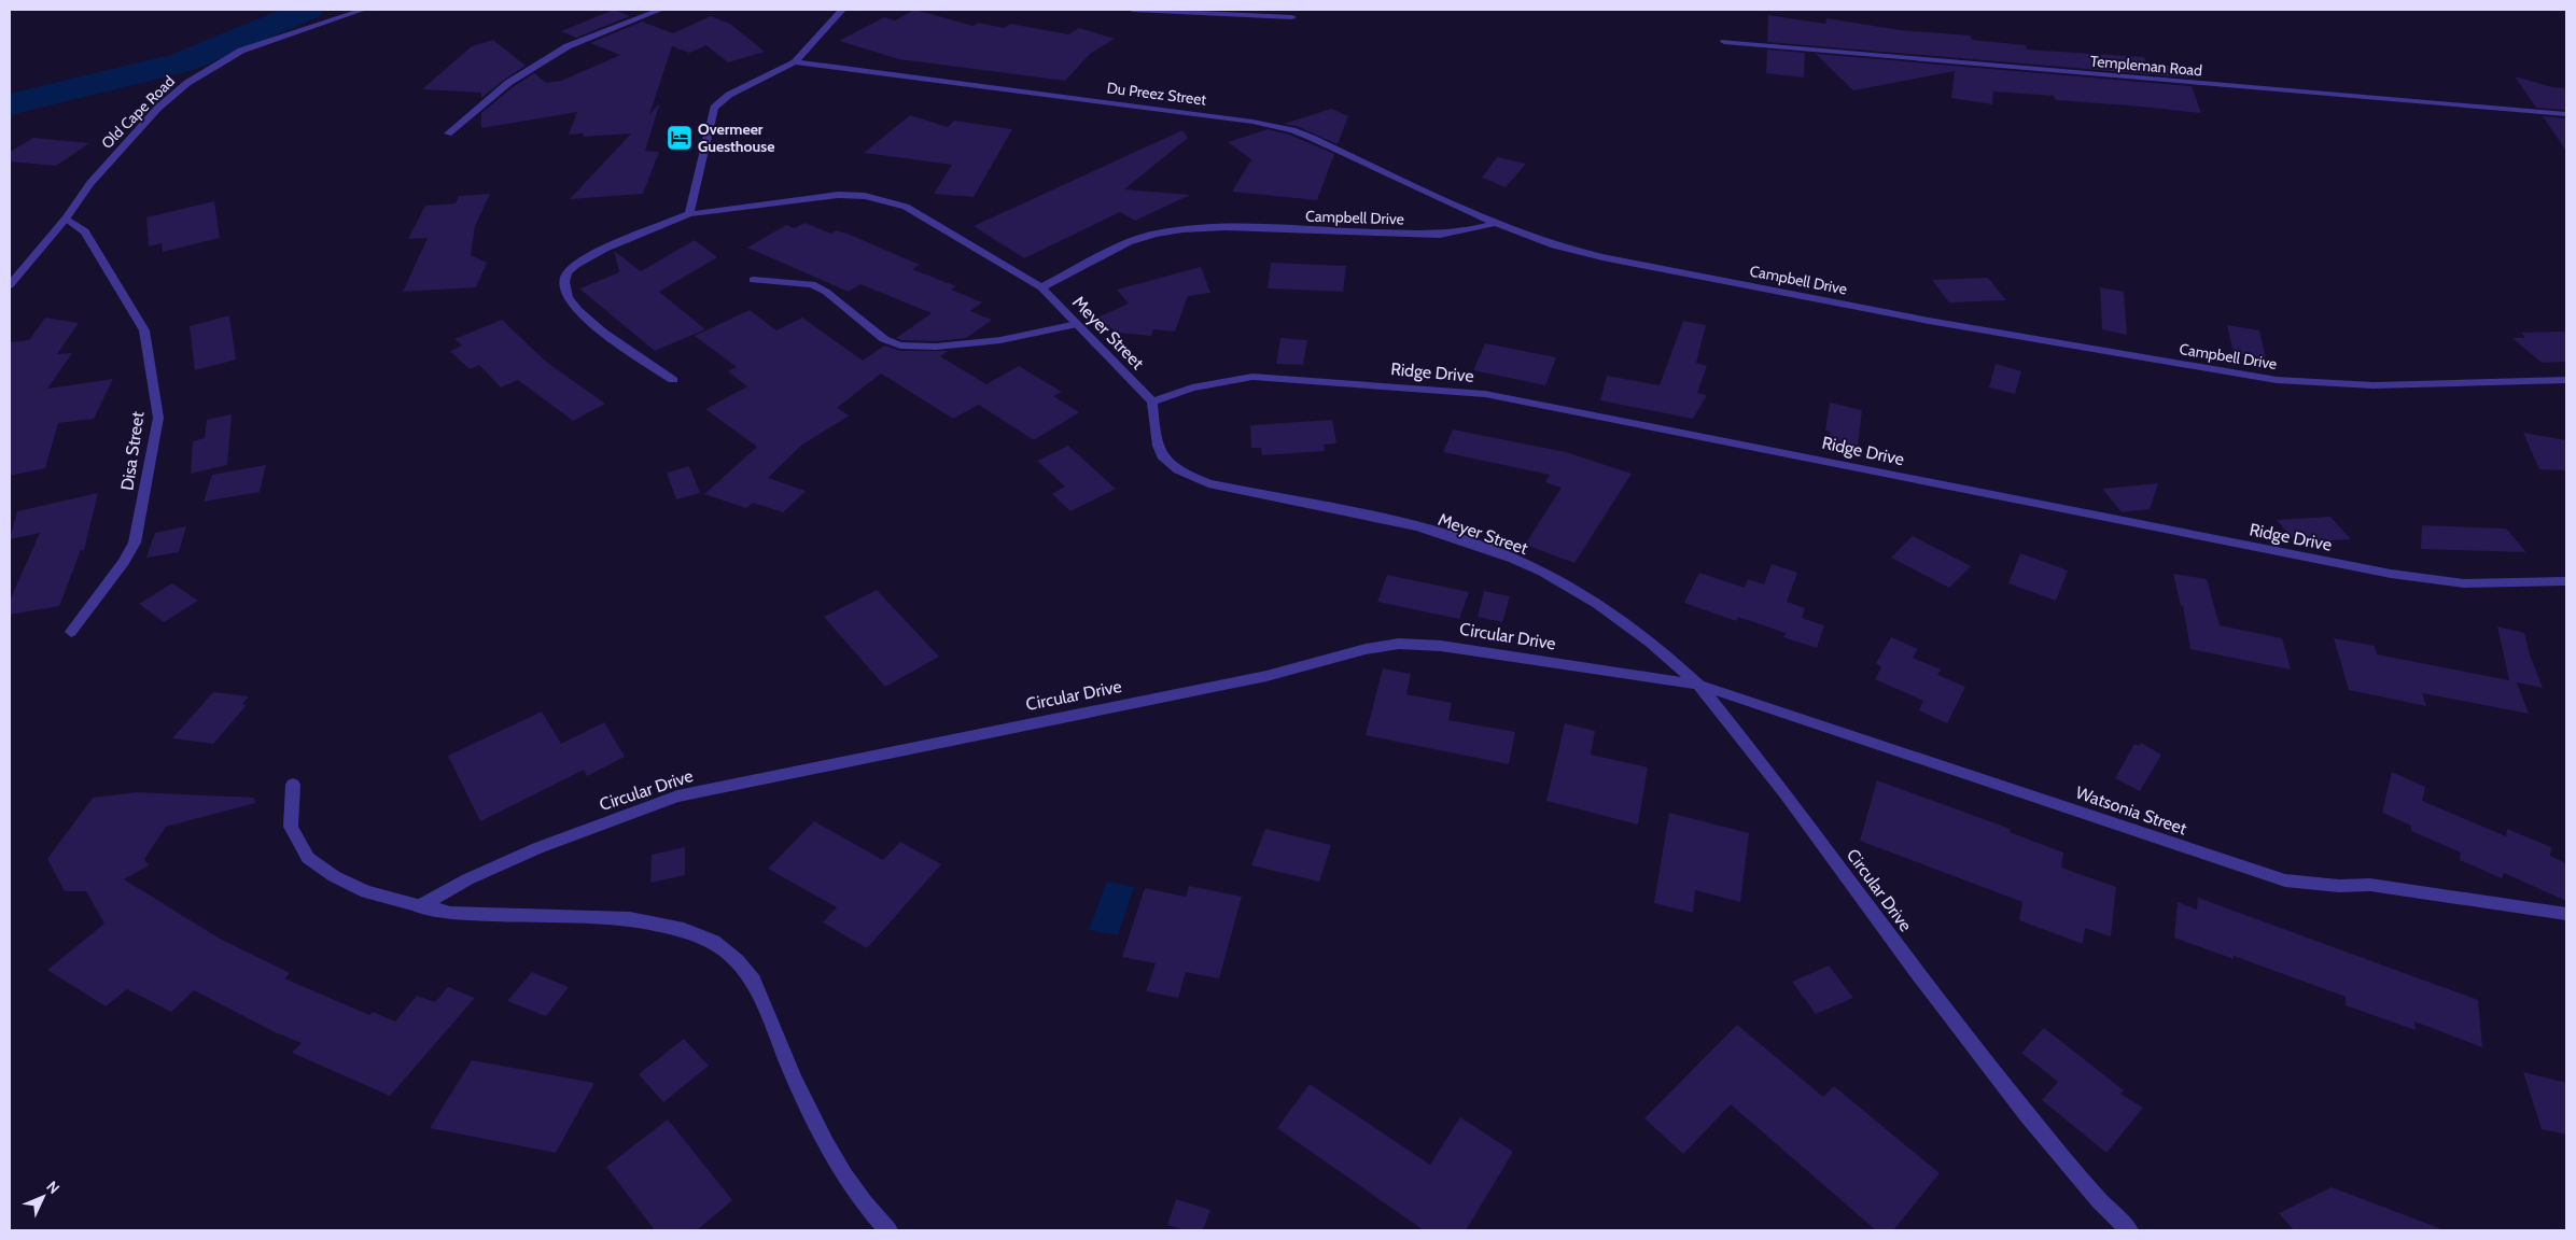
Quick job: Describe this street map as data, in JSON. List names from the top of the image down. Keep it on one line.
{"streets":{"street":["Templeman Road","Du Preez Street","Old Cape Road","Campbell Drive","Meyer Street","Ridge Drive","Disa Street","Circular Drive","Watsonia Street"]},"crossings":[["Du Preez Street","Campbell Drive"],["Old Cape Road","Disa Street"],["Campbell Drive","Meyer Street"],["Meyer Street","Ridge Drive"],["Meyer Street","Circular Drive"],["Meyer Street","Watsonia Street"],["Circular Drive","Watsonia Street"]],"places":{"hotel":["Overmeer Guesthouse"]},"north":"top right"}
